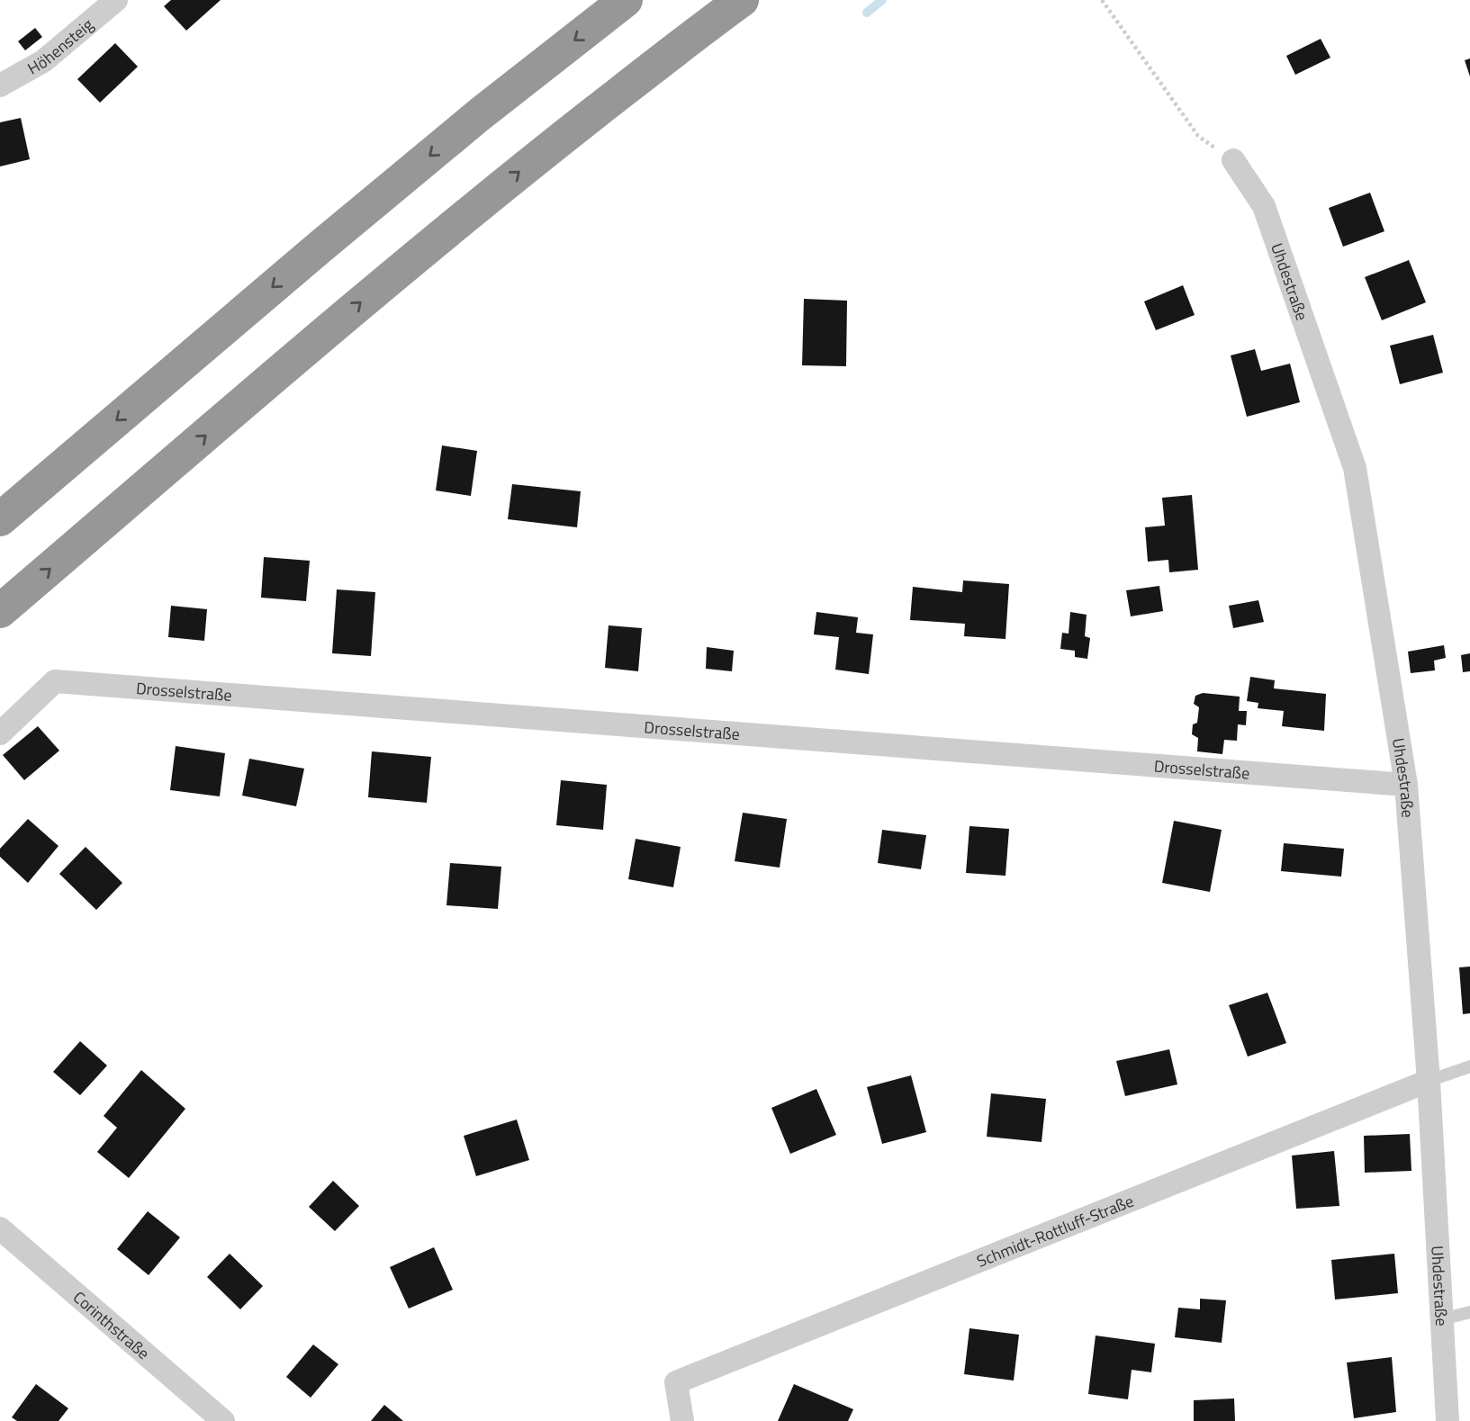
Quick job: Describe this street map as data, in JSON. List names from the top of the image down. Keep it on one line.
{"streets":{"street":["Höhensteig","Uhdestraße","Drosselstraße","Schmidt-Rottluff-Straße","Corinthstraße"]},"crossings":[["Uhdestraße","Drosselstraße"],["Uhdestraße","Schmidt-Rottluff-Straße"]]}
